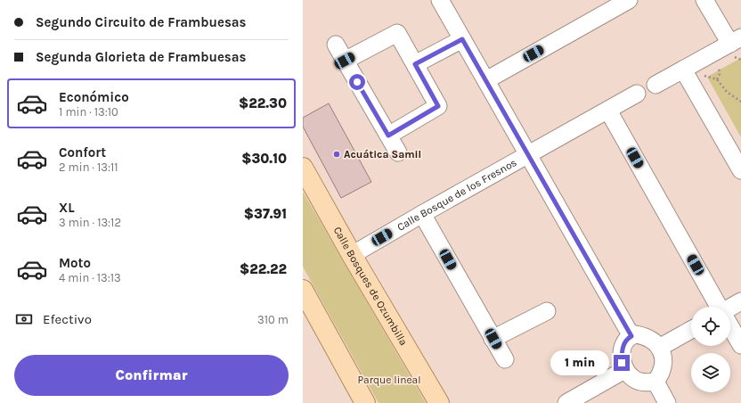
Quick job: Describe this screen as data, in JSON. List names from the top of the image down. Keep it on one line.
{"streets":{"main road":["Calle Bosques de Ozumbilla"],"street":["Calle Bosque de los Fresnos"]},"crossings":[["Calle Bosque de los Fresnos","Calle Bosques de Ozumbilla"]],"parks":["Parque lineal"],"places":["Acuática Samil"],"page":{"banner":["Segundo Circuito de Frambuesas","Segunda Glorieta de Frambuesas"],"list":[{"name":"Económico","note":"1 min · 13:10","value":"$22.30"},{"name":"Confort","note":"2 min · 13:11","value":"$30.10"},{"name":"XL","note":"3 min · 13:12","value":"$37.91"},{"name":"Moto","note":"4 min · 13:13","value":"$22.22"}],"pay":["Efectivo","310 m"],"buttons":"Confirmar","bubble":"1 min"}}
